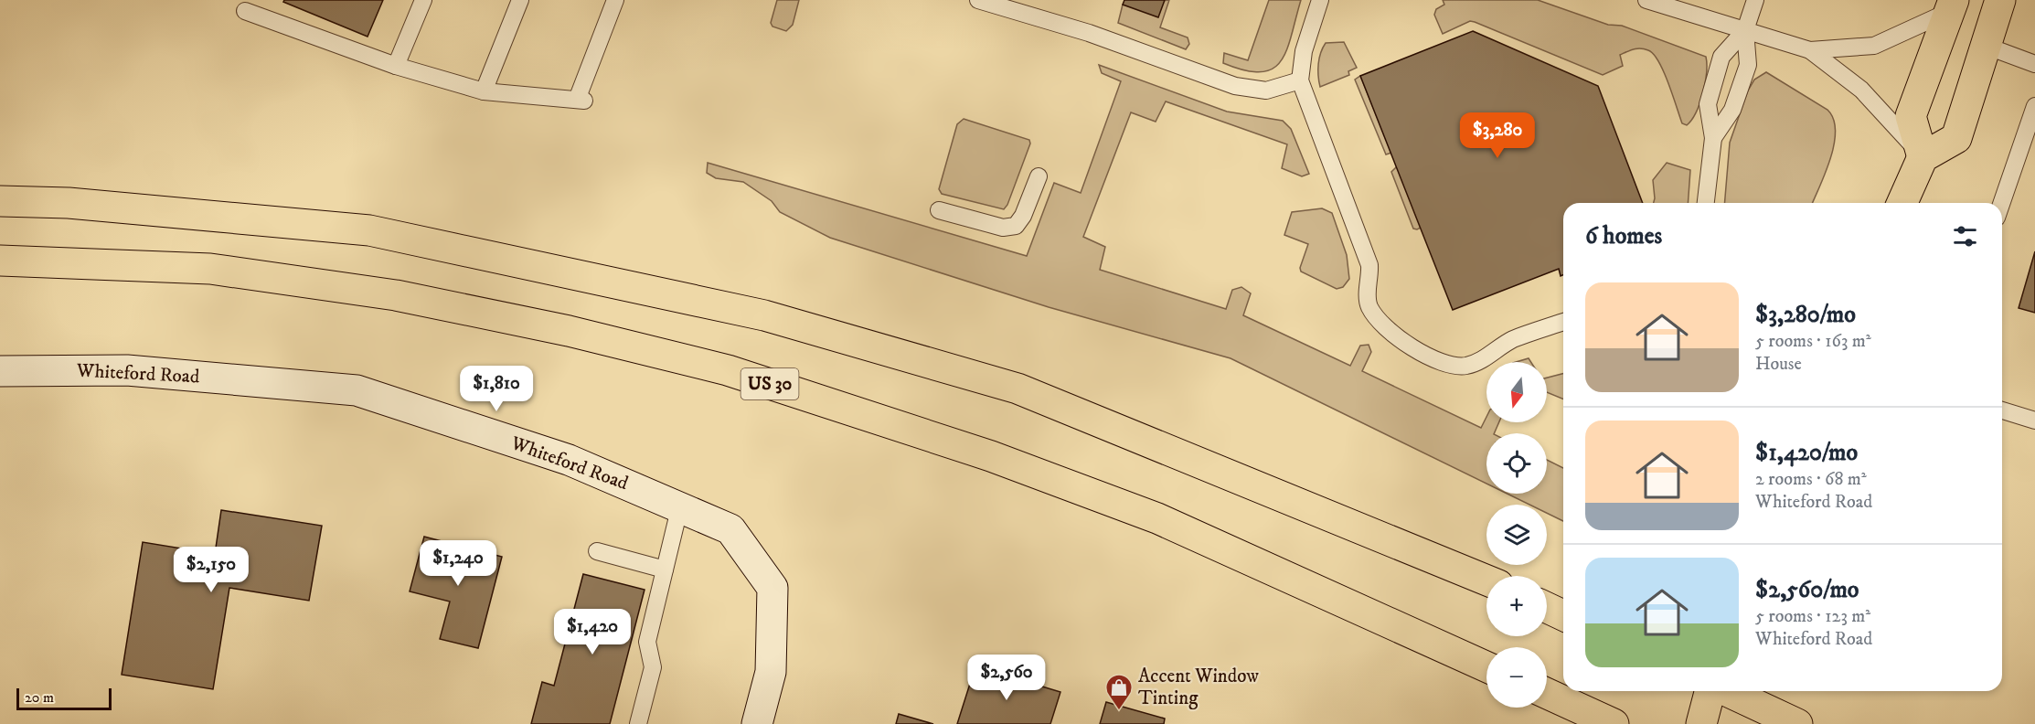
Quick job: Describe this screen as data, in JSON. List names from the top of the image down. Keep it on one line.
{"streets":{"main road":["US 30"],"street":["Whiteford Road"]},"places":{"shop":["Accent Window Tinting"]},"scale_bar":"20 m","north":"bottom","page":{"price":["$3,280","$1,810","$1,240","$2,150","$1,420","$2,560"],"heading":"6 homes","list":[{"name":"$3,280/mo","note":"5 rooms · 163 m² · House"},{"name":"$1,420/mo","note":"2 rooms · 68 m² · Whiteford Road"},{"name":"$2,560/mo","note":"5 rooms · 123 m² · Whiteford Road"}],"map_buttons":["+","−"],"scale":"20 m"}}
